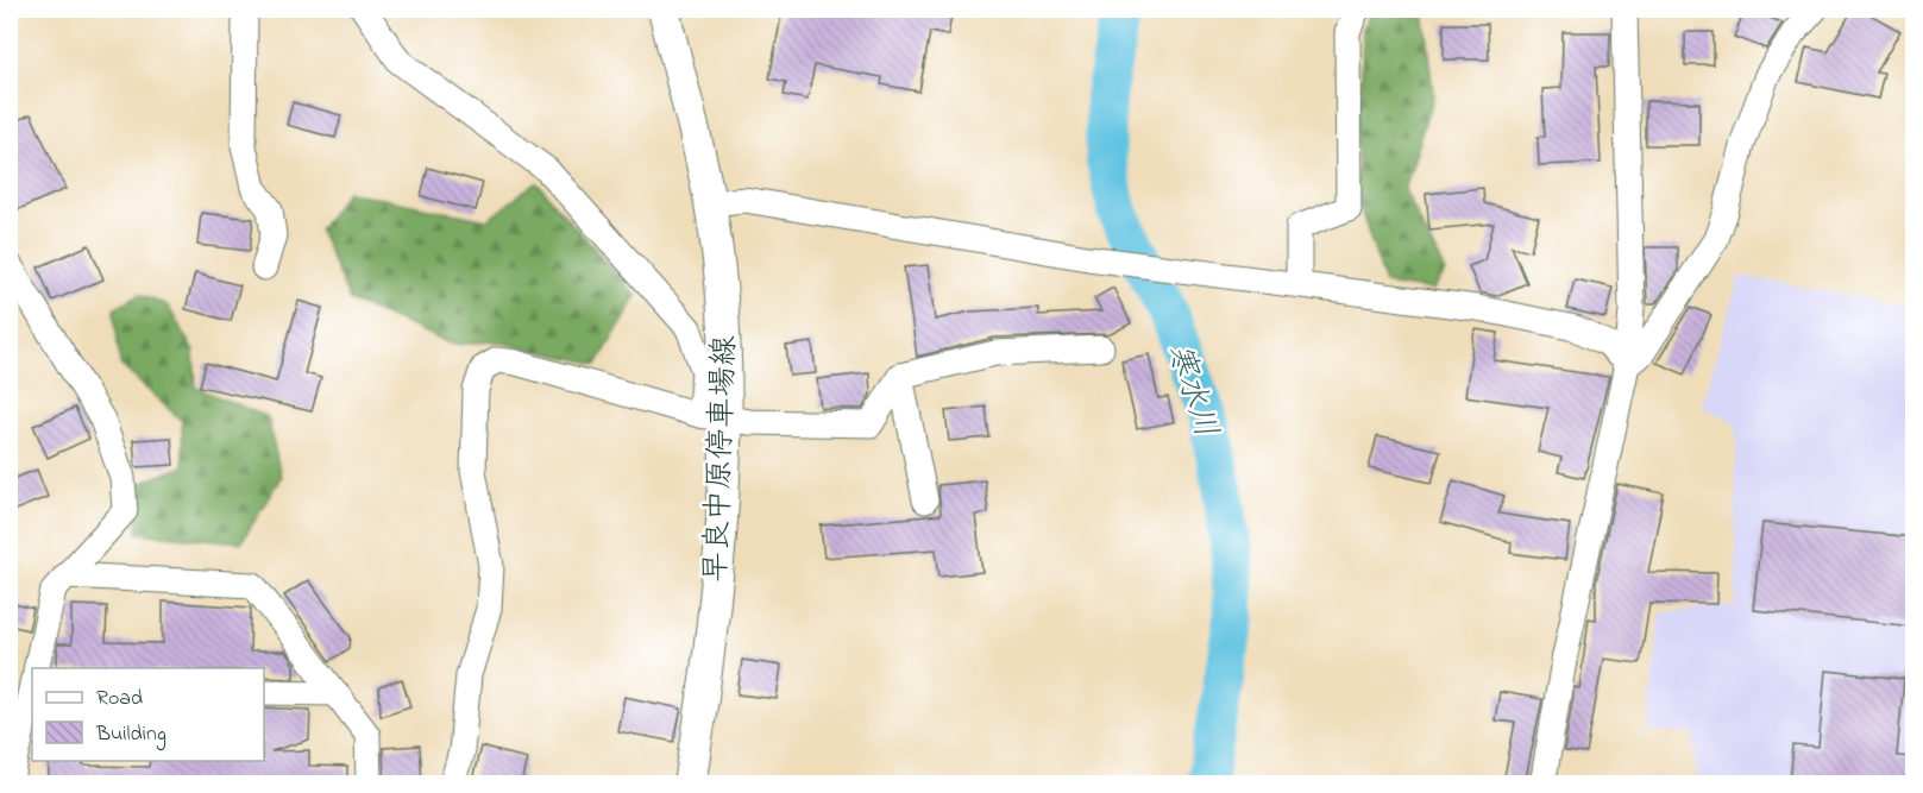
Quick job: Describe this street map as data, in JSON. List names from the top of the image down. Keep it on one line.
{"streets":{"main road":["早良中原停車場線"]},"water":["寒水川"],"legend":["Road","Building"]}
